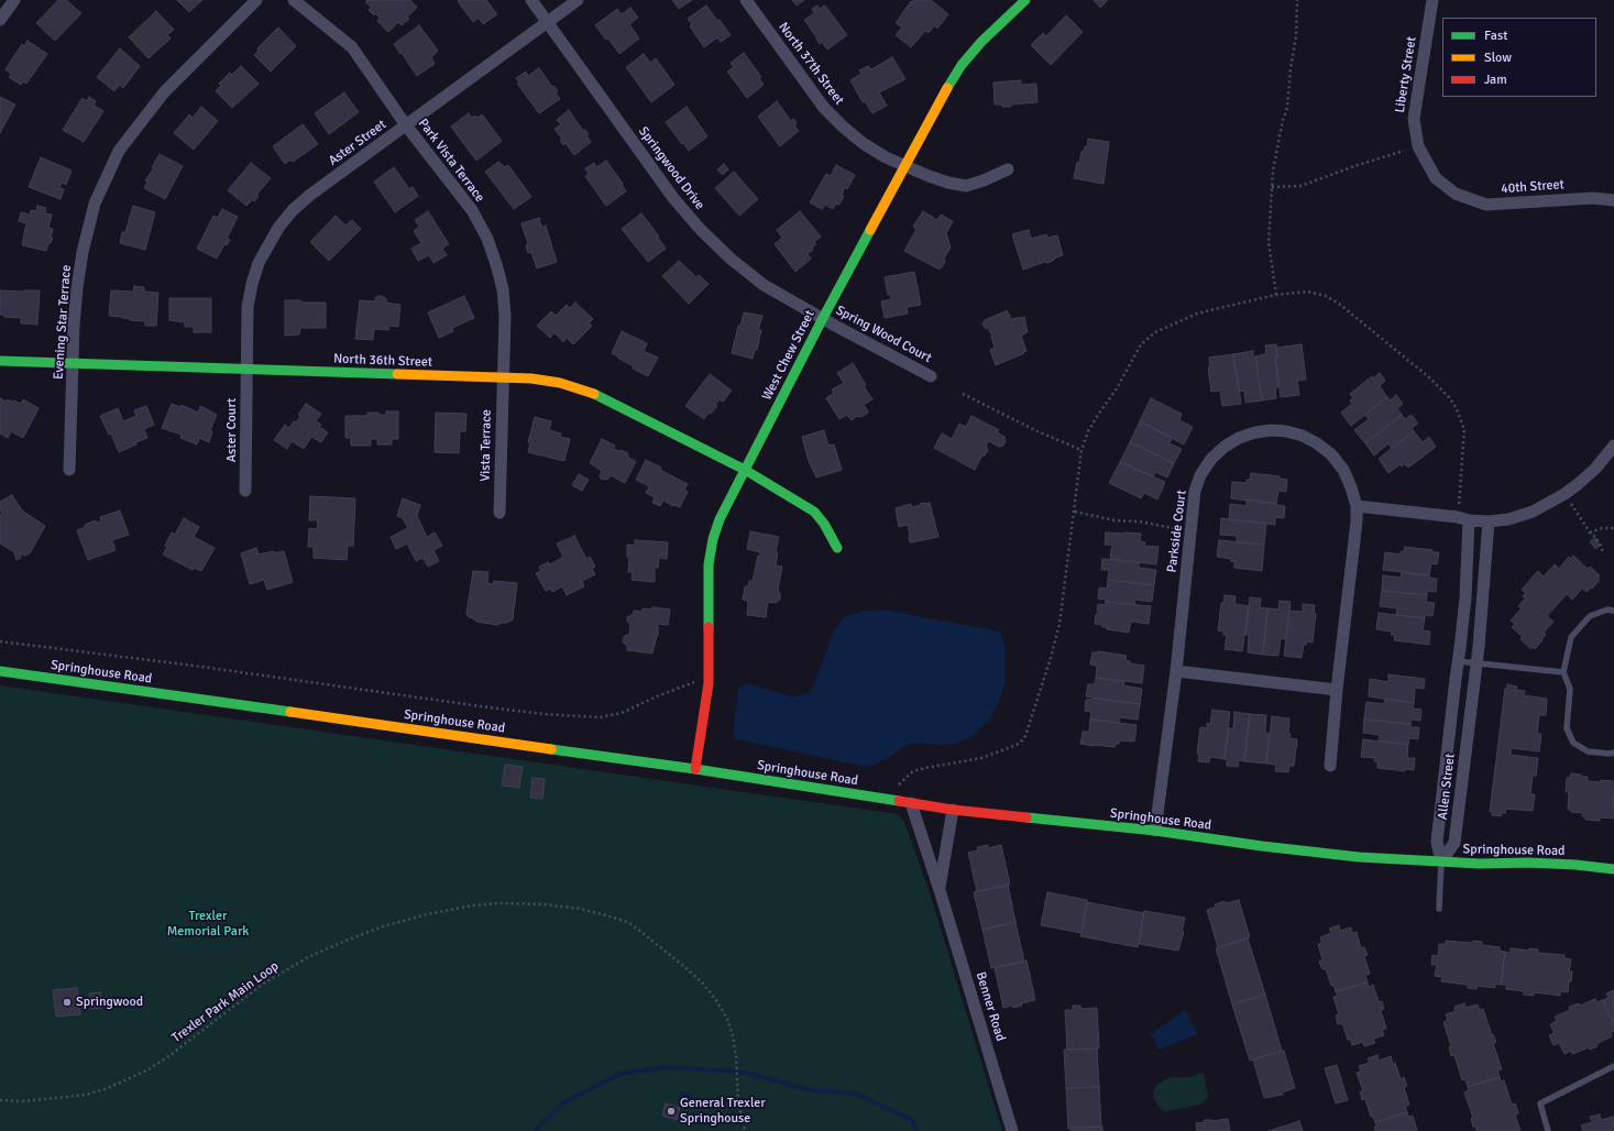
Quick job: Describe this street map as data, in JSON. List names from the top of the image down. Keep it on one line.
{"streets":{"street":["North 37th Street","Liberty Street","Aster Street","Park Vista Terrace","Springwood Drive","40th Street","Evening Star Terrace","Spring Wood Court","West Chew Street","North 36th Street","Aster Court","Vista Terrace","Parkside Court","Springhouse Road","Allen Street","Benner Road"],"path":["Trexler Park Main Loop"]},"crossings":[["North 37th Street","West Chew Street"],["Liberty Street","40th Street"],["Aster Street","Park Vista Terrace"],["Aster Street","Springwood Drive"],["Aster Street","North 36th Street"],["Aster Street","Aster Court"],["Park Vista Terrace","North 36th Street"],["Park Vista Terrace","Vista Terrace"],["Springwood Drive","Spring Wood Court"],["Springwood Drive","West Chew Street"],["Evening Star Terrace","North 36th Street"],["Spring Wood Court","West Chew Street"],["West Chew Street","North 36th Street"],["West Chew Street","Springhouse Road"],["North 36th Street","Aster Court"],["North 36th Street","Vista Terrace"],["Parkside Court","Springhouse Road"],["Springhouse Road","Allen Street"],["Springhouse Road","Benner Road"]],"parks":["Trexler Memorial Park"],"places":["Springwood","General Trexler Springhouse"],"legend":["Fast","Slow","Jam"]}
